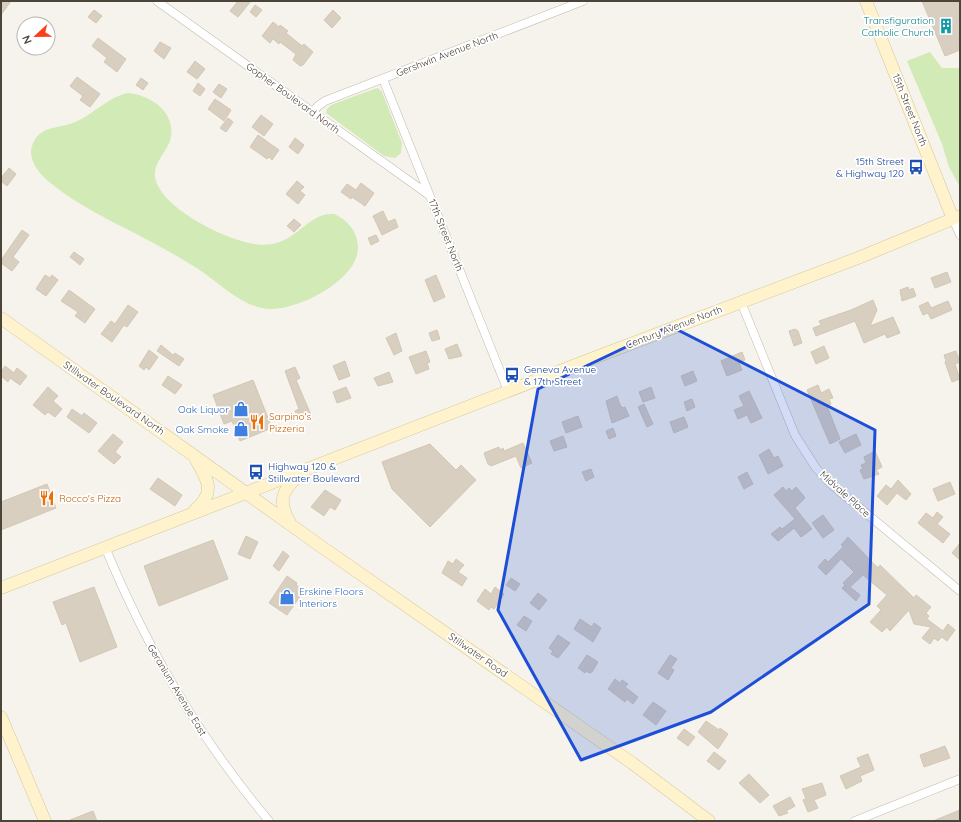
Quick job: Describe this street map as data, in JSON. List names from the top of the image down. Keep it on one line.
{"streets":{"main road":["15th Street North","Century Avenue North","Stillwater Boulevard North","Stillwater Road"],"street":["Gershwin Avenue North","Gopher Boulevard North","17th Street North","Midvale Place","Geranium Avenue East"]},"crossings":[["Gershwin Avenue North","Gopher Boulevard North"],["Gershwin Avenue North","17th Street North"],["Gopher Boulevard North","17th Street North"],["15th Street North","Century Avenue North"],["17th Street North","Century Avenue North"],["Century Avenue North","Stillwater Boulevard North"],["Century Avenue North","Midvale Place"],["Century Avenue North","Stillwater Road"],["Century Avenue North","Geranium Avenue East"],["Stillwater Boulevard North","Stillwater Road"]],"places":{"building":["Transfiguration Catholic Church"],"bus stop":["15th Street & Highway 120","Geneva Avenue & 17th Street","Highway 120 & Stillwater Boulevard"],"shop":["Oak Liquor","Oak Smoke","Erskine Floors Interiors"],"restaurant":["Sarpino's Pizzeria","Rocco's Pizza"]},"north":"left"}
